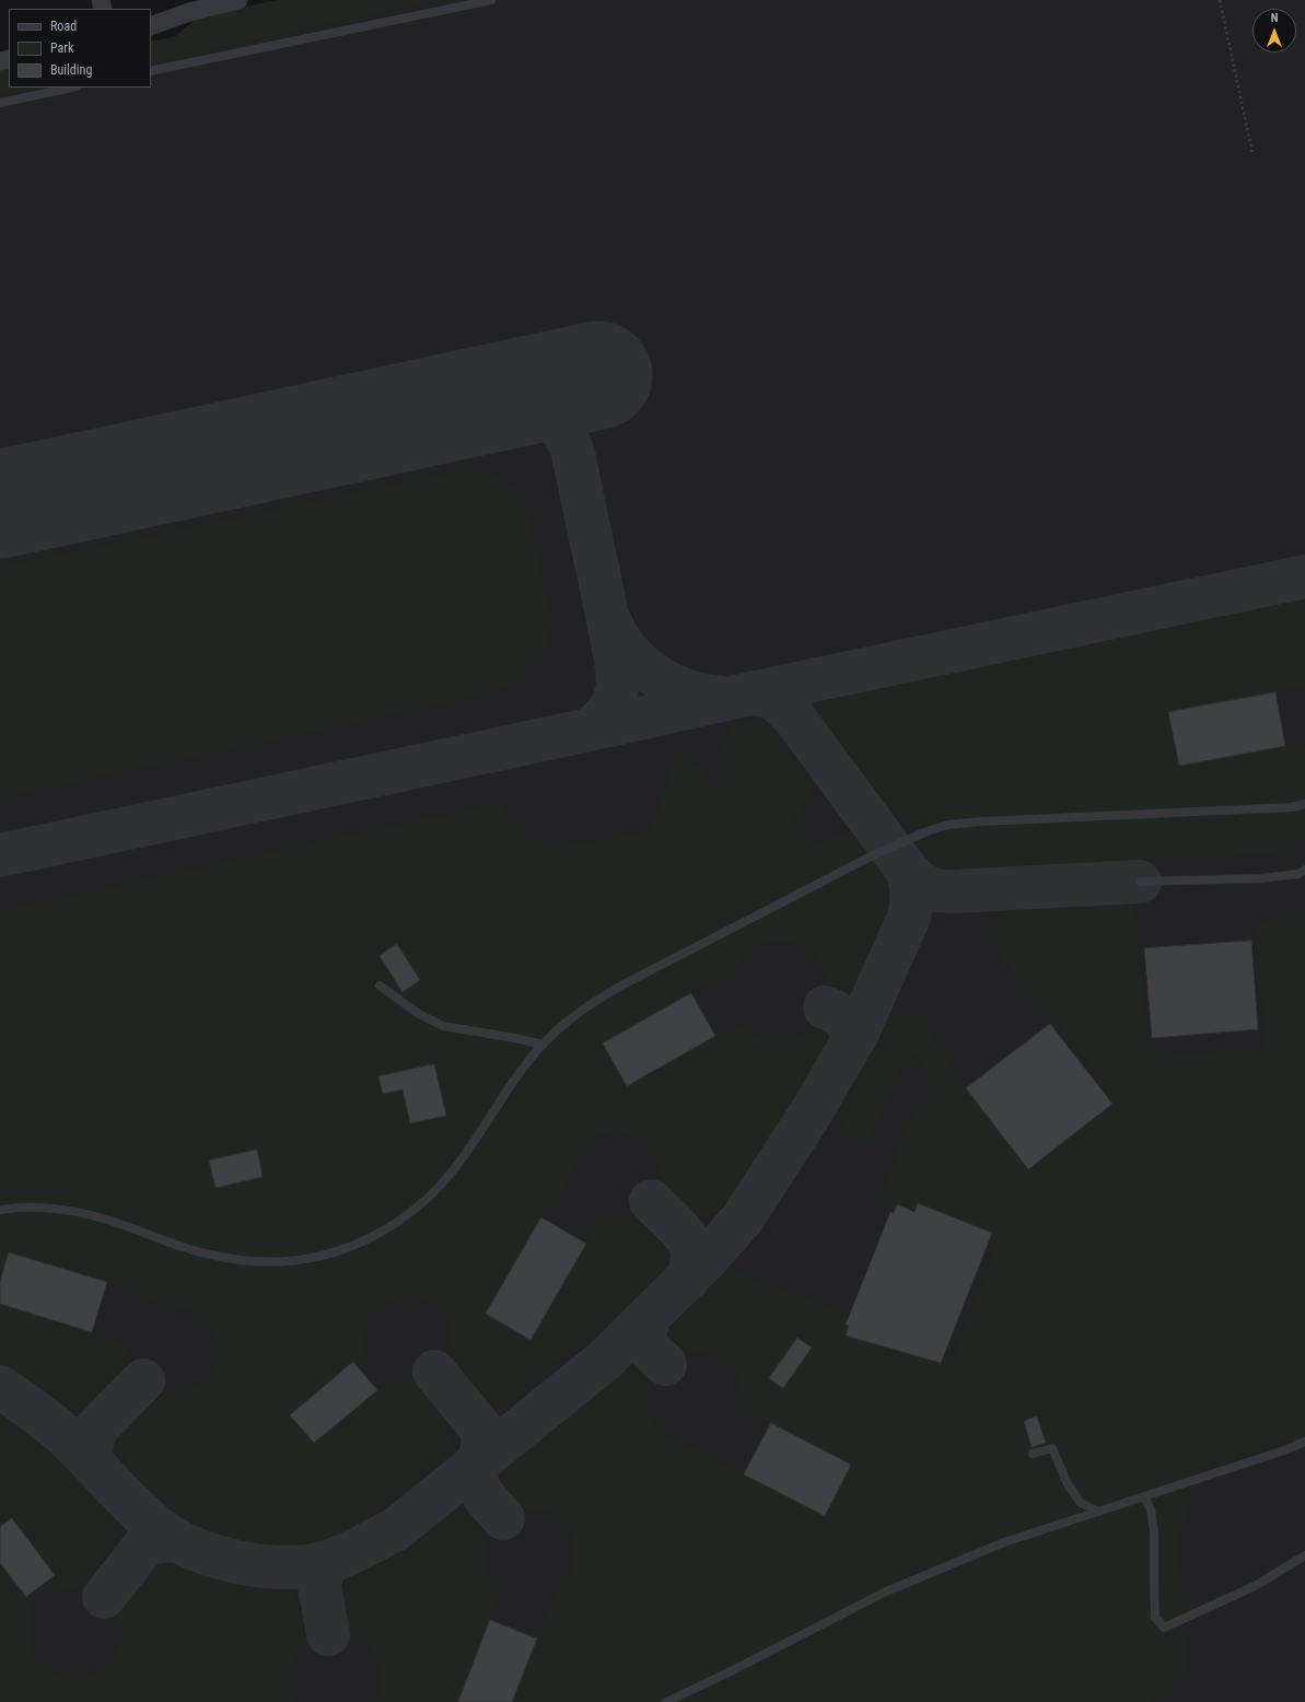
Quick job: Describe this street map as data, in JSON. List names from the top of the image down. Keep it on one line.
{"legend":["Road","Park","Building"],"north":"top"}
